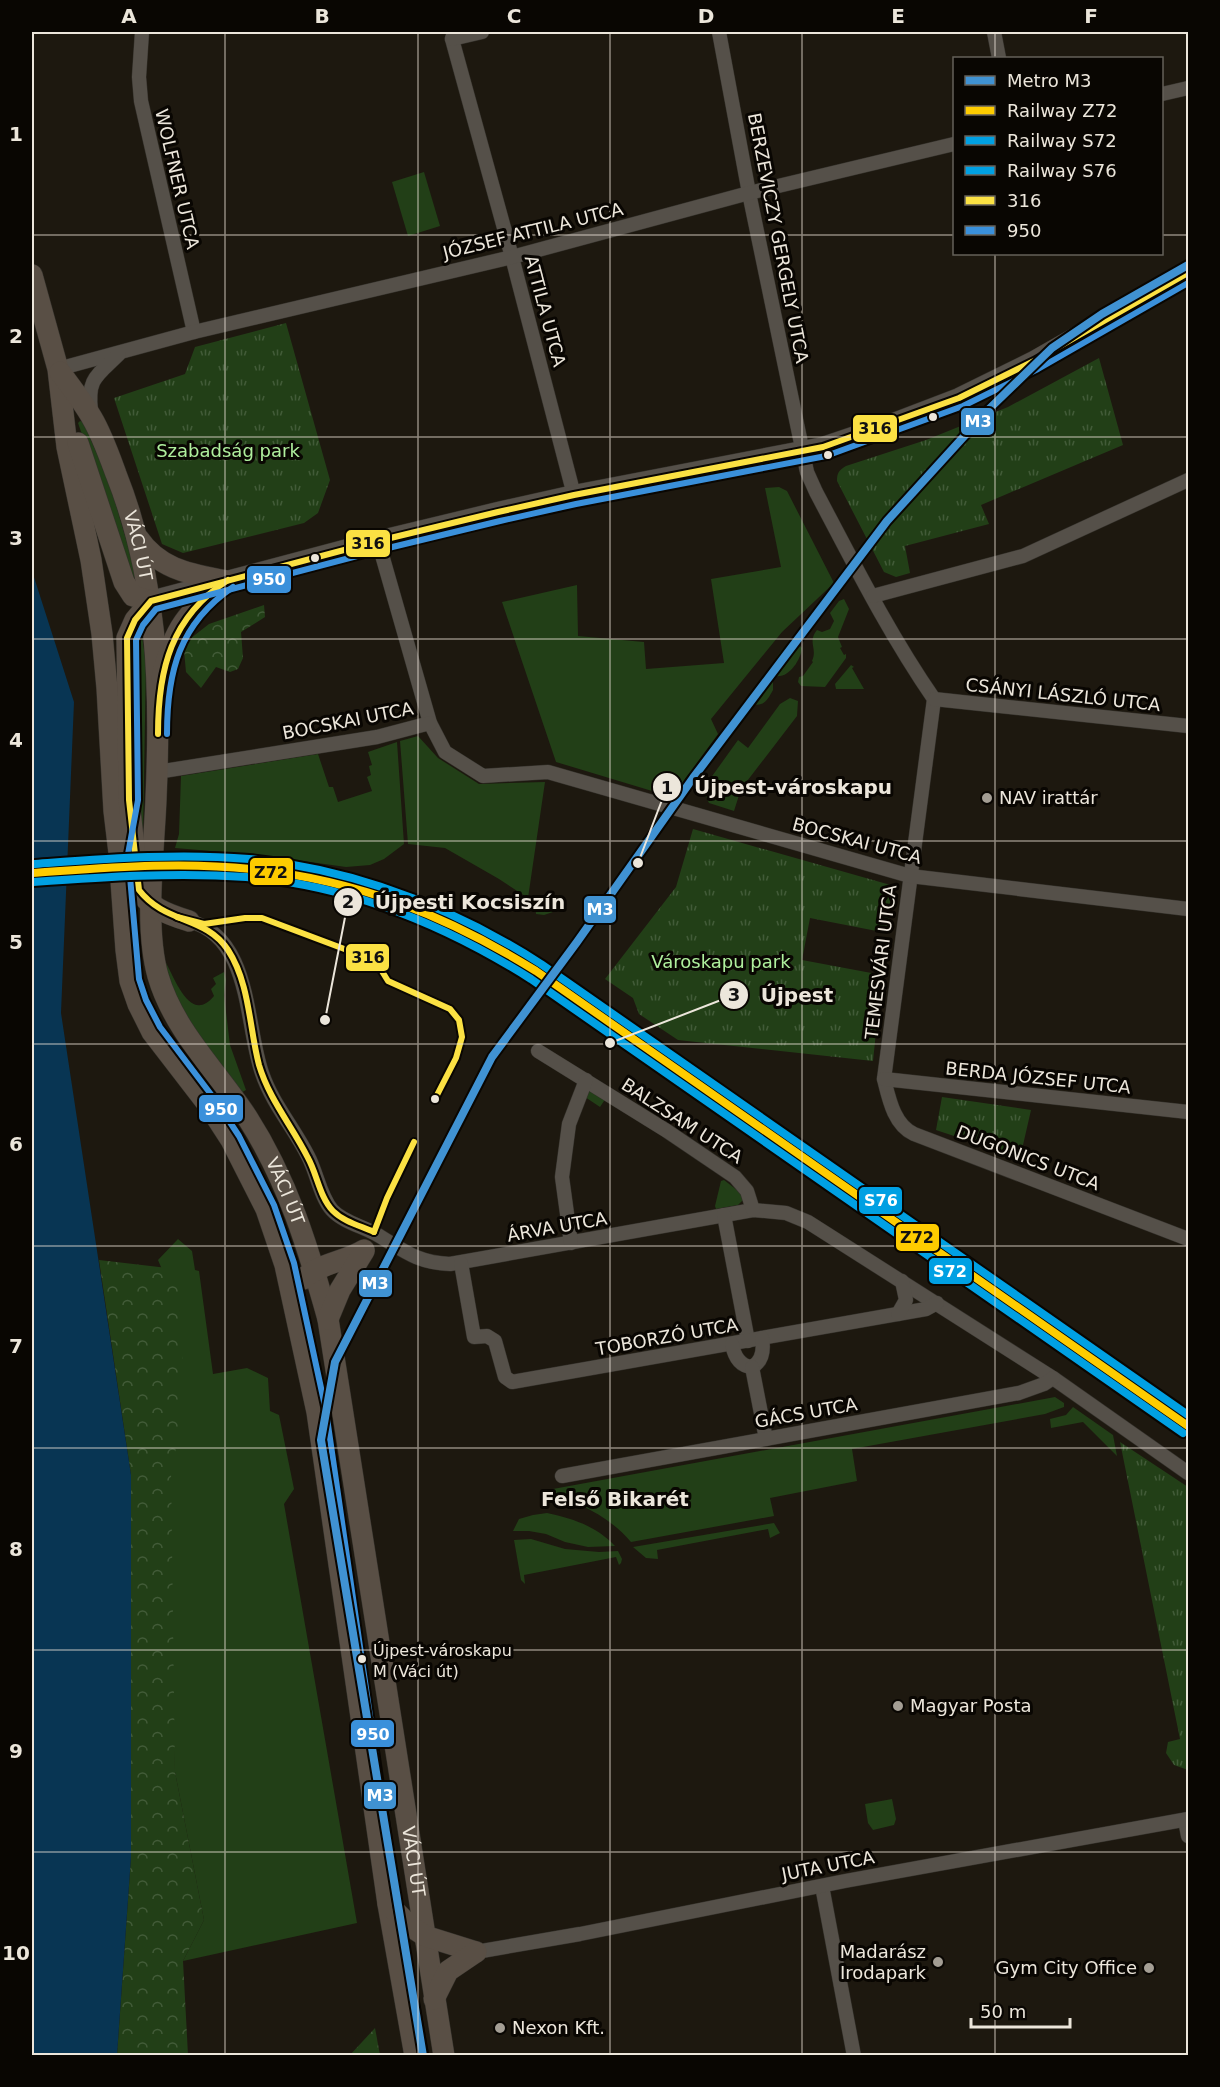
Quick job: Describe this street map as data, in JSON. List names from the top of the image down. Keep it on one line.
{"streets":{"main road":["VÁCI ÚT"],"street":["WOLFNER UTCA","JÓZSEF ATTILA UTCA","BERZEVICZY GERGELY UTCA","ATTILA UTCA","CSÁNYI LÁSZLÓ UTCA","BOCSKAI UTCA","TEMESVÁRI UTCA","BERDA JÓZSEF UTCA","BALZSAM UTCA","DUGONICS UTCA","ÁRVA UTCA","TOBORZÓ UTCA","GÁCS UTCA","JUTA UTCA"]},"crossings":[["WOLFNER UTCA","JÓZSEF ATTILA UTCA"],["JÓZSEF ATTILA UTCA","BERZEVICZY GERGELY UTCA"],["JÓZSEF ATTILA UTCA","ATTILA UTCA"],["JÓZSEF ATTILA UTCA","VÁCI ÚT"],["VÁCI ÚT","BOCSKAI UTCA"],["CSÁNYI LÁSZLÓ UTCA","TEMESVÁRI UTCA"],["BOCSKAI UTCA","TEMESVÁRI UTCA"],["TEMESVÁRI UTCA","BERDA JÓZSEF UTCA"],["TEMESVÁRI UTCA","DUGONICS UTCA"],["BERDA JÓZSEF UTCA","DUGONICS UTCA"],["BALZSAM UTCA","ÁRVA UTCA"],["ÁRVA UTCA","TOBORZÓ UTCA"]],"districts":["Felső Bikarét"],"parks":["Szabadság park","Városkapu park"],"places":["NAV irattár","Újpest-városkapu","Újpesti Kocsiszín","Újpest","Újpest-városkapu M (Váci út)","Magyar Posta","Madarász Irodapark","Gym City Office","Nexon Kft."],"lines":["metro line M3","transit line 316","transit line 950","rail line S76","rail line Z72","rail line S72"],"legend":["Metro M3","Railway Z72","Railway S72","Railway S76","316","950"],"scale_bar":"50 m","grid":{"columns":["A","B","C","D","E","F"],"rows":["1","2","3","4","5","6","7","8","9","10"]}}
